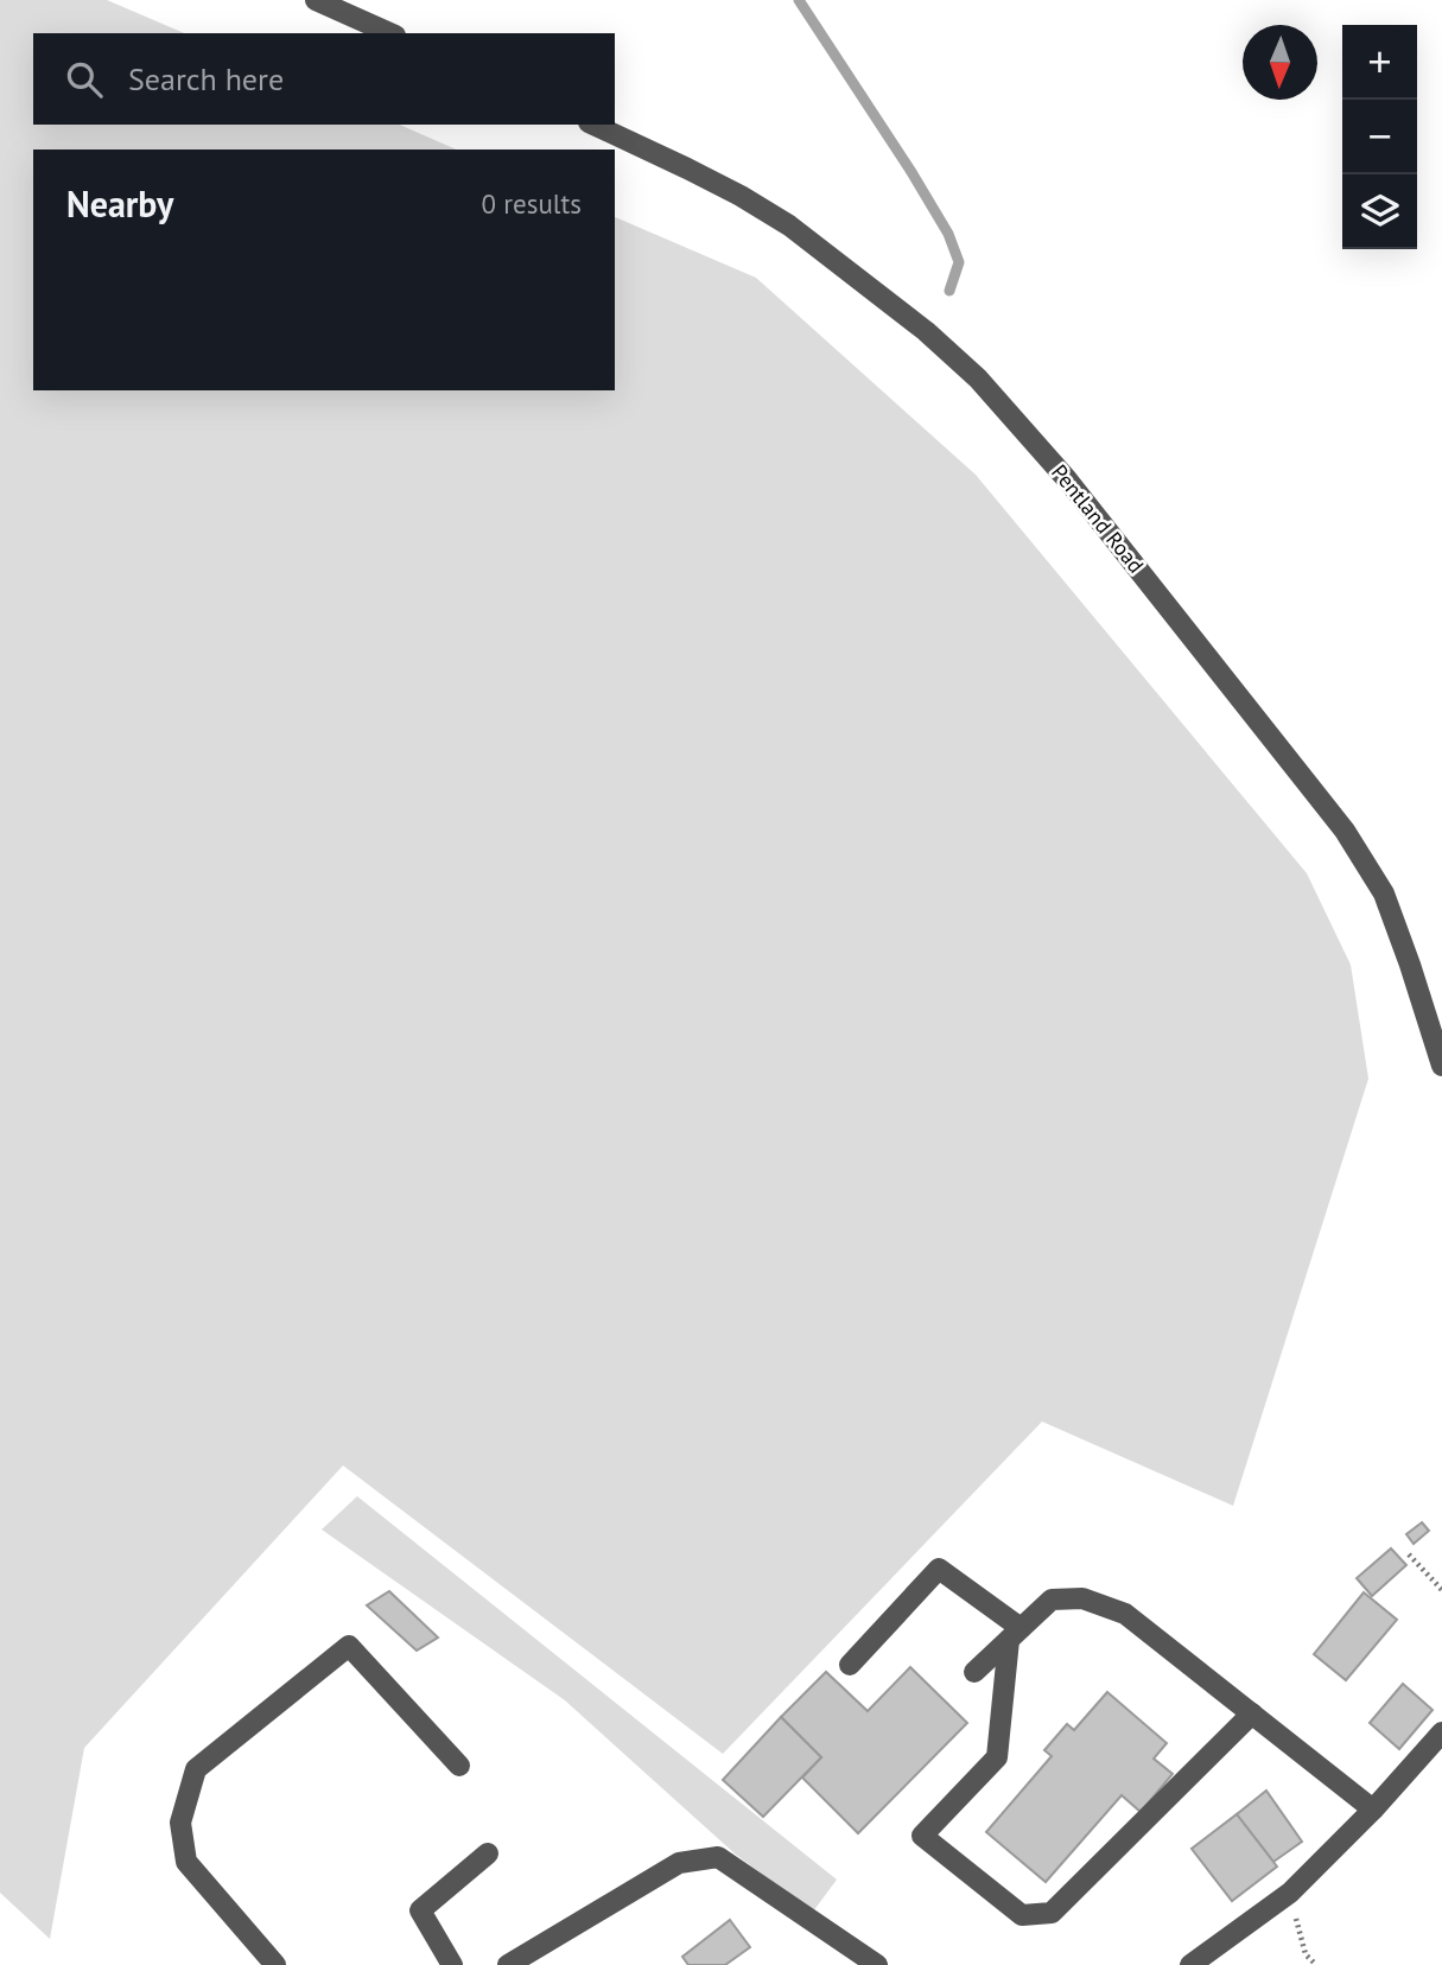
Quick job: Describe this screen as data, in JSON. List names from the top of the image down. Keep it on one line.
{"streets":{"street":["Pentland Road"]},"north":"bottom","page":{"map_buttons":["+","−"],"search":"Search here","heading":["Nearby","0 results"]}}
